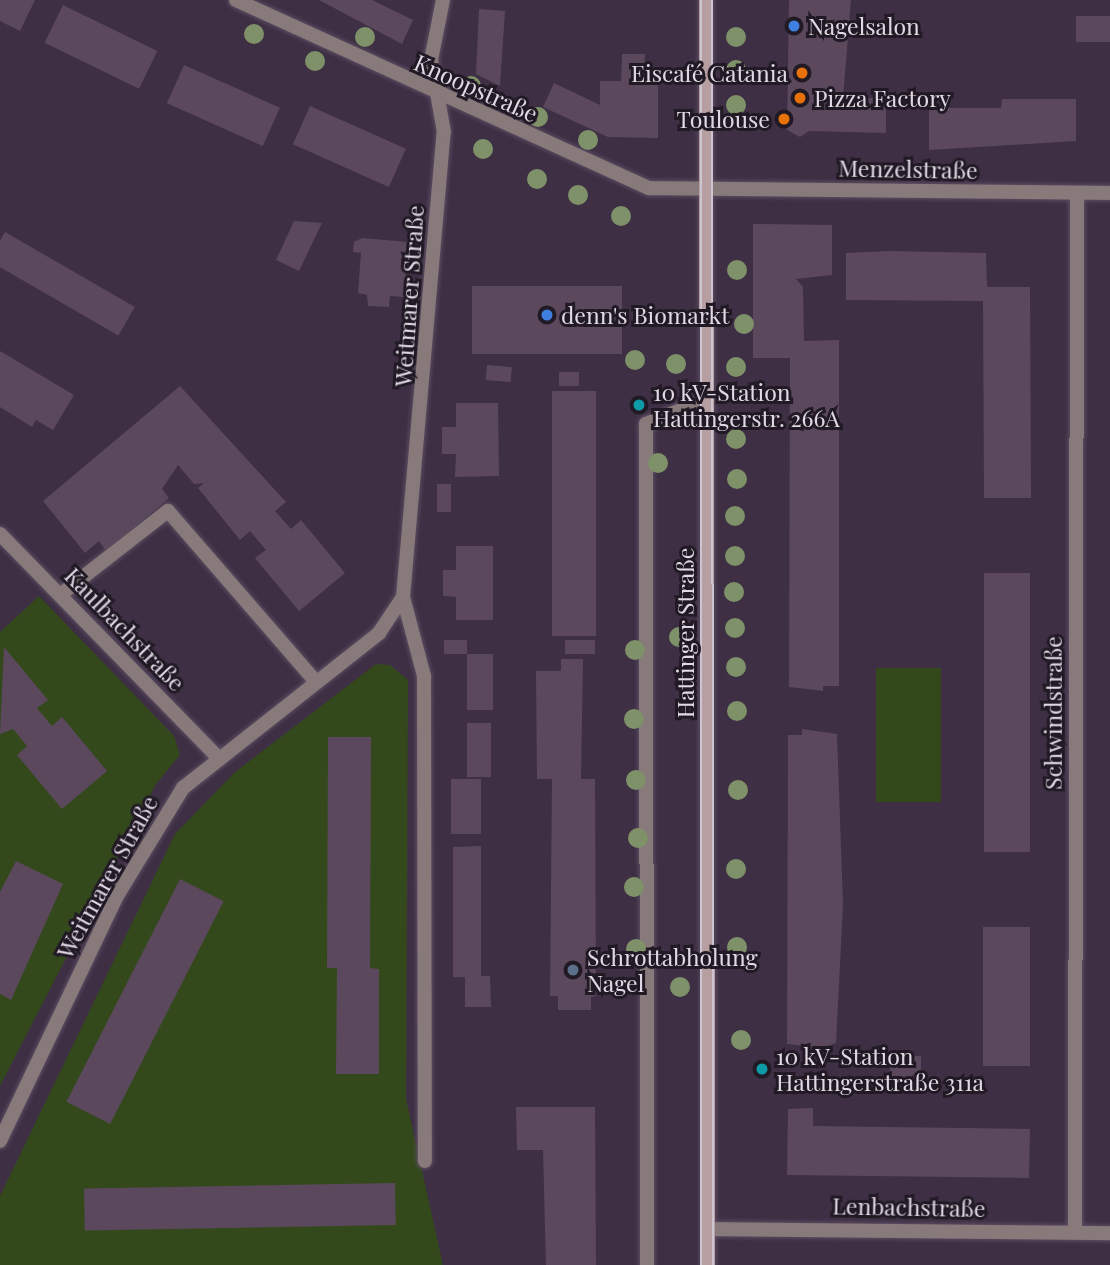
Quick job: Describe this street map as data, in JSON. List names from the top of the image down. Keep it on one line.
{"streets":{"main road":["Hattinger Straße"],"street":["Knoopstraße","Menzelstraße","Weitmarer Straße","Kaulbachstraße","Schwindstraße","Lenbachstraße"]},"crossings":[["Knoopstraße","Menzelstraße"],["Knoopstraße","Weitmarer Straße"],["Knoopstraße","Hattinger Straße"],["Menzelstraße","Hattinger Straße"],["Menzelstraße","Schwindstraße"],["Weitmarer Straße","Kaulbachstraße"],["Hattinger Straße","Lenbachstraße"],["Schwindstraße","Lenbachstraße"]],"places":["Nagelsalon","Eiscafé Catania","Pizza Factory","Toulouse","denn's Biomarkt","10 kV-Station Hattingerstr. 266A","Schrottabholung Nagel","10 kV-Station Hattingerstraße 311a"]}
